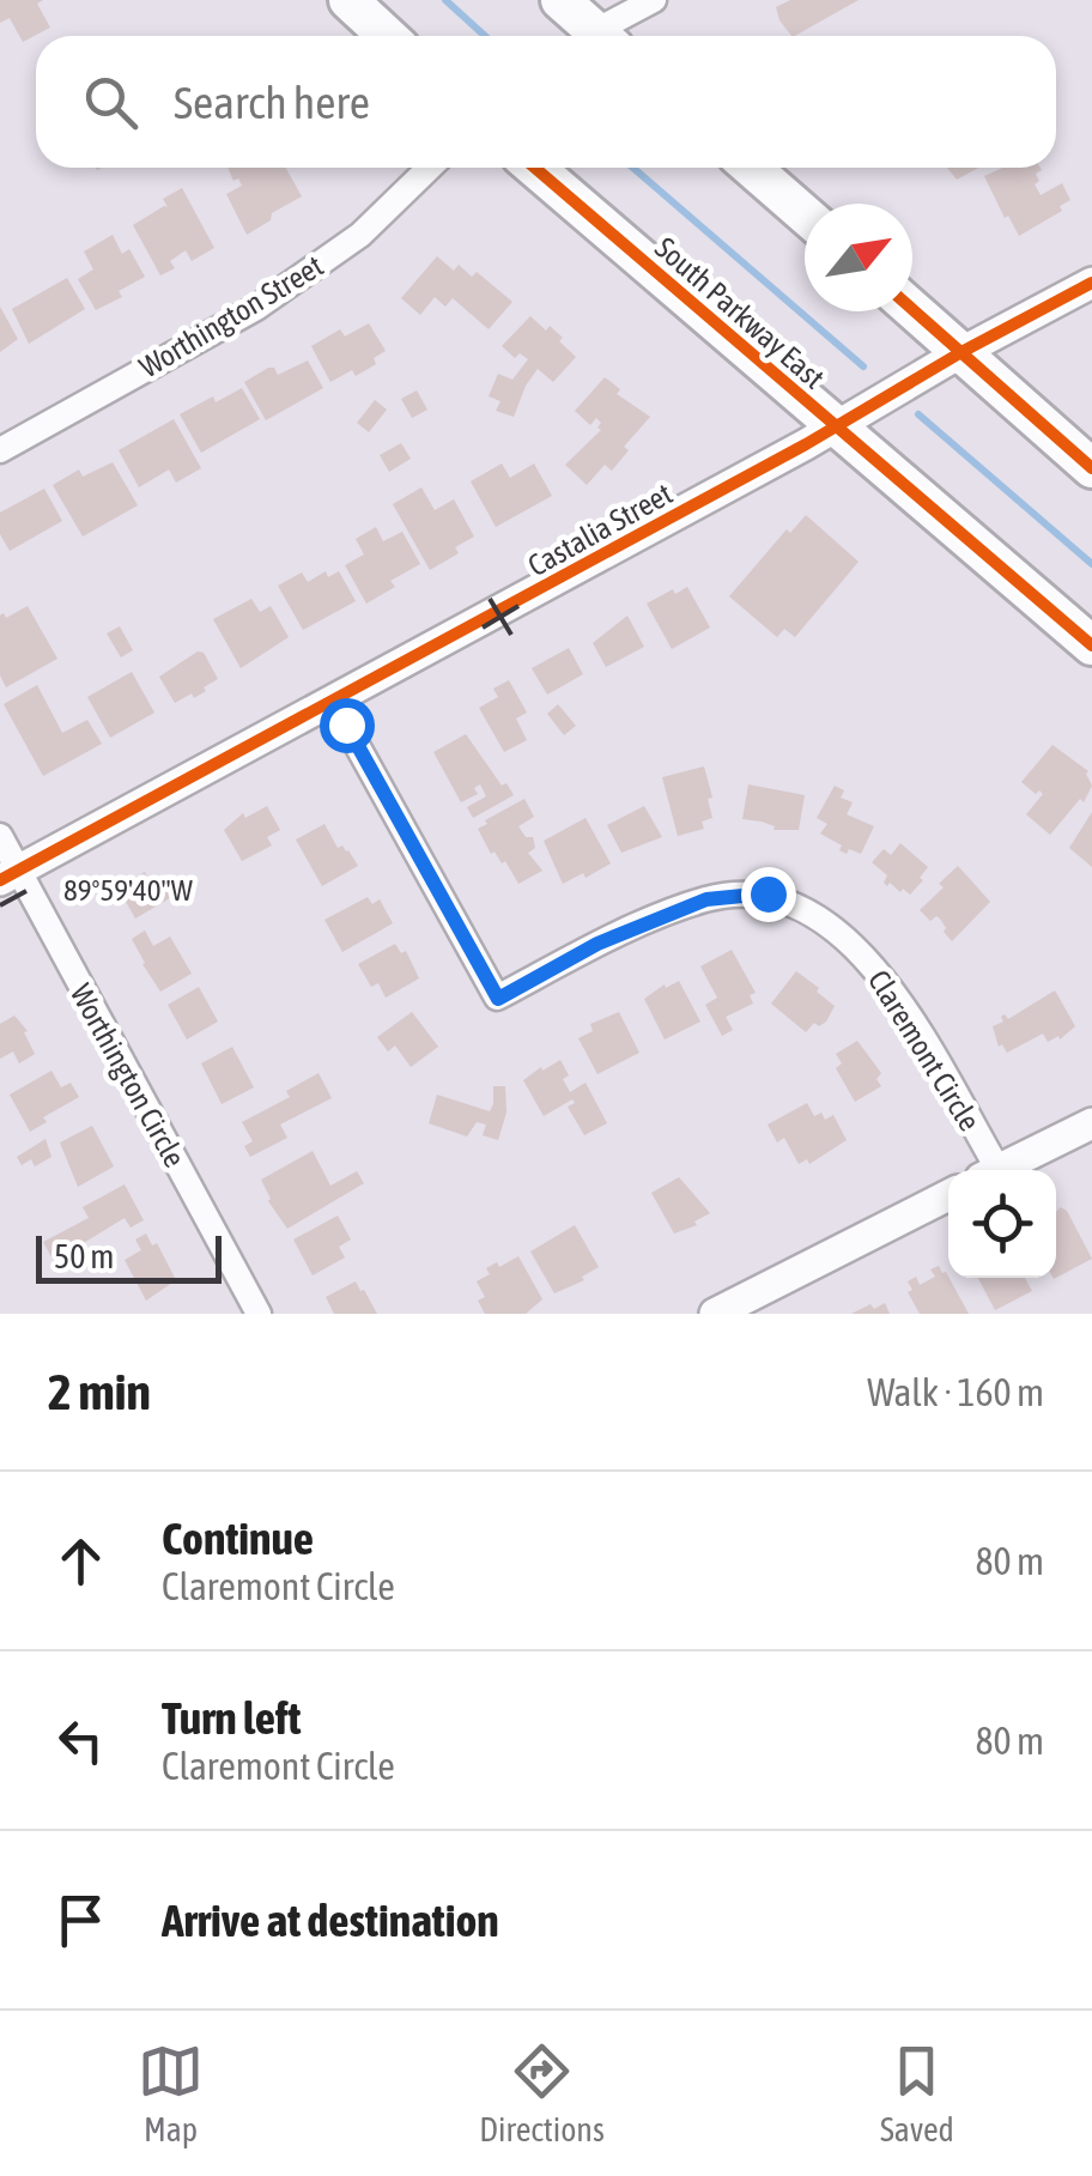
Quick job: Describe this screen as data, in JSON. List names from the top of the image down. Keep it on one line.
{"streets":{"main road":["South Parkway East"],"street":["Worthington Street","Castalia Street","Claremont Circle","Worthington Circle"]},"crossings":[["South Parkway East","Castalia Street"],["Castalia Street","Claremont Circle"],["Castalia Street","Worthington Circle"]],"scale_bar":"50 m","north":"top right","page":{"search":"Search here","scale":"50 m","heading":["2 min","Walk · 160 m"],"list":[["Continue","Claremont Circle","80 m"],["Turn left","Claremont Circle","80 m"],"Arrive at destination"],"nav":["Map","Directions","Saved"]},"coordinates":["89°59'40\"W"]}
